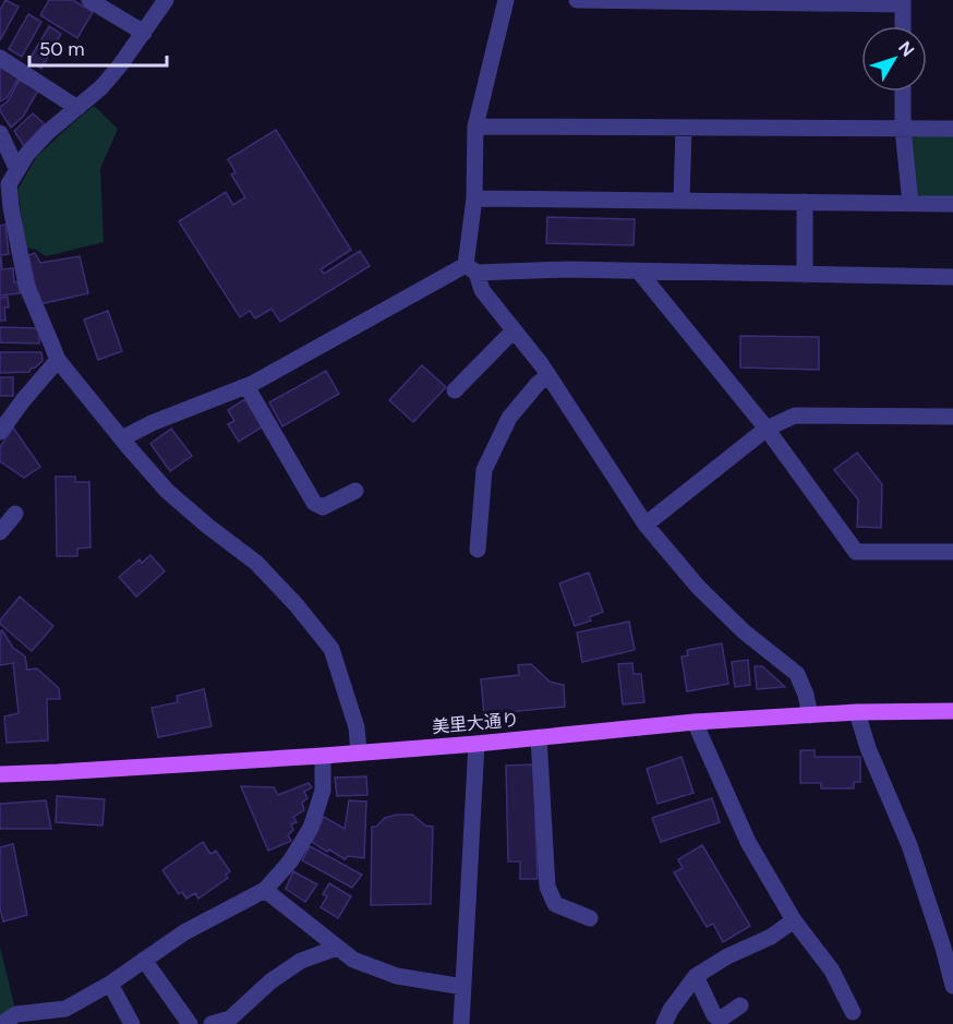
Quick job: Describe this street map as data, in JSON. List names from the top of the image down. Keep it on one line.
{"streets":{"main road":["美里大通り"]},"scale_bar":"50 m","north":"top right"}
